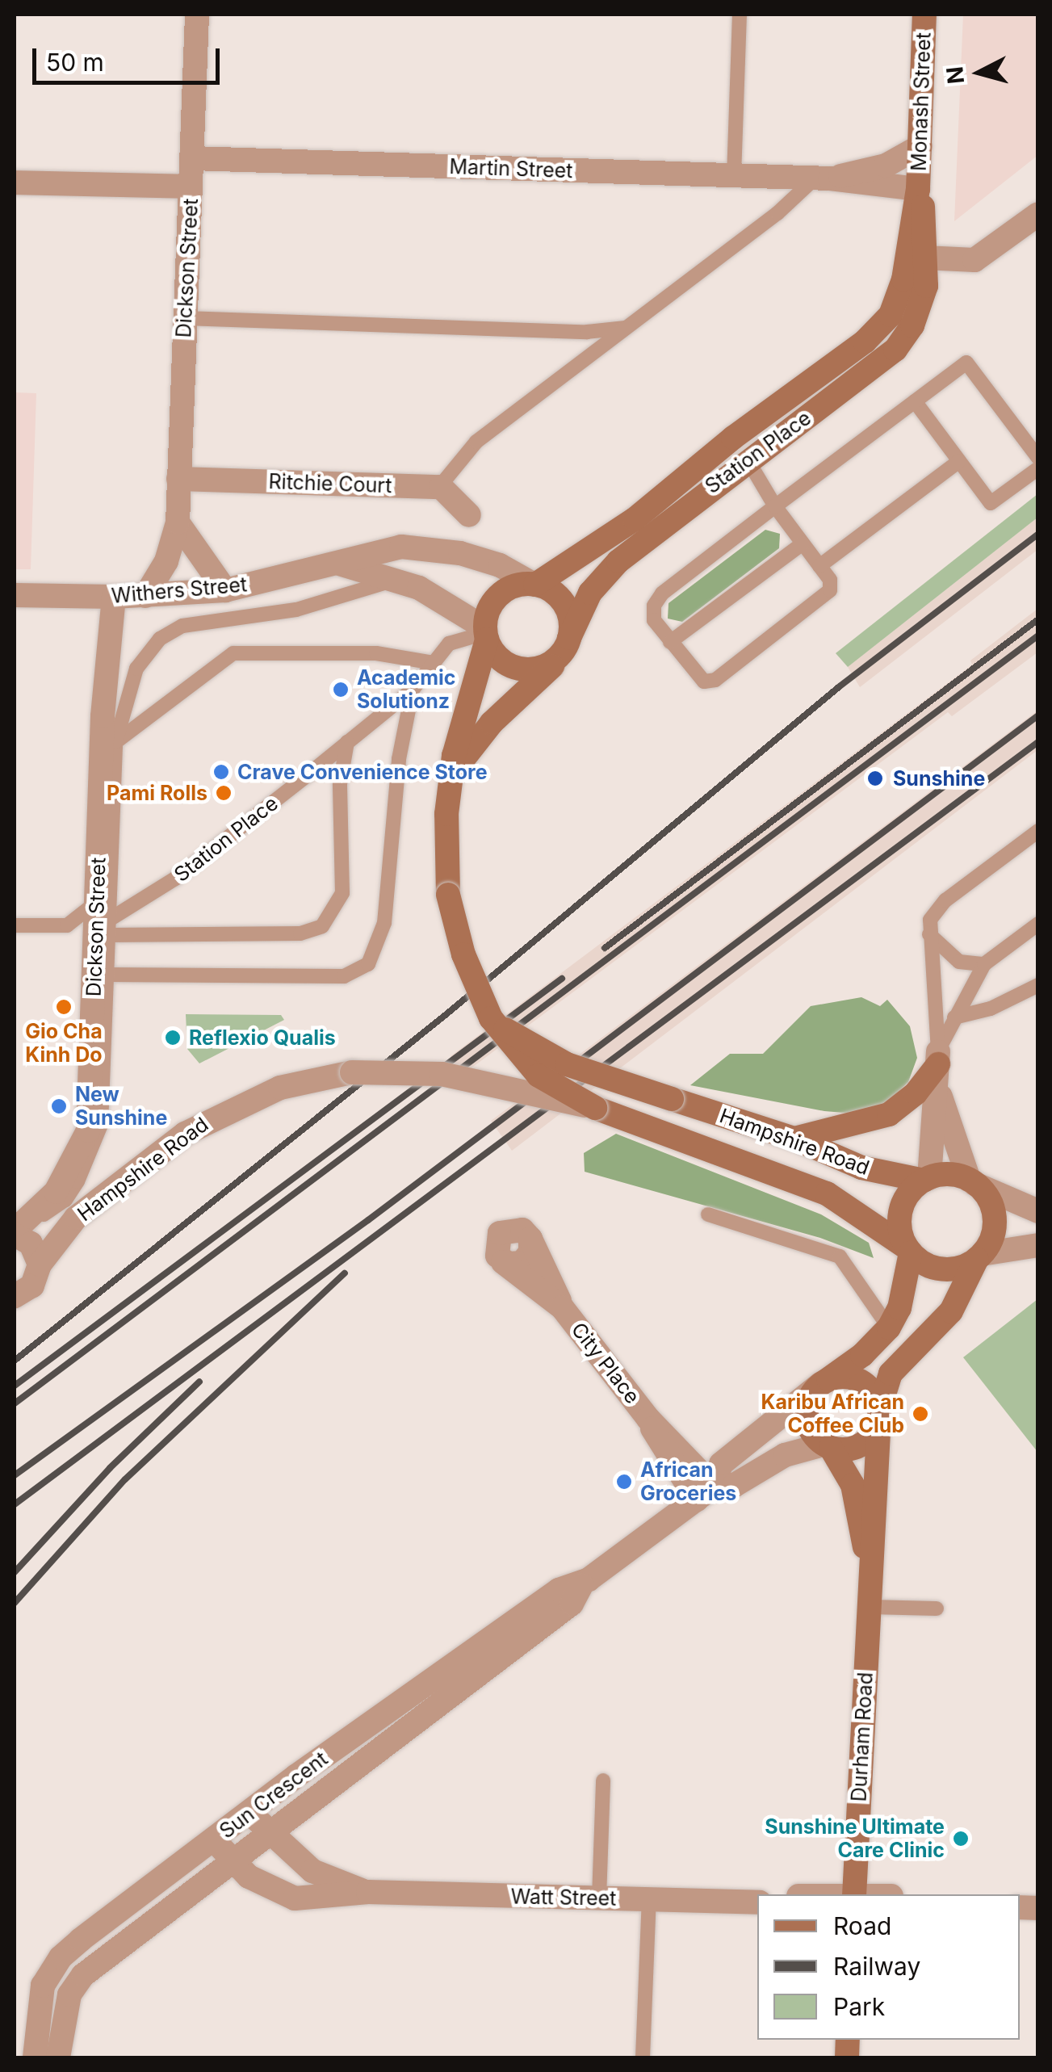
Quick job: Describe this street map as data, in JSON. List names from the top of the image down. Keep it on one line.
{"streets":{"main road":["Monash Street","Station Place","Hampshire Road","Durham Road","Sun Crescent"],"street":["Martin Street","Dickson Street","Ritchie Court","Withers Street","City Place","Watt Street"]},"crossings":[["Monash Street","Martin Street"],["Monash Street","Station Place"],["Martin Street","Dickson Street"],["Dickson Street","Ritchie Court"],["Dickson Street","Withers Street"],["Station Place","Withers Street"],["Station Place","Hampshire Road"],["Withers Street","Hampshire Road"],["Hampshire Road","Sun Crescent"],["City Place","Sun Crescent"],["Durham Road","Sun Crescent"],["Sun Crescent","Watt Street"]],"places":["Academic Solutionz","Crave Convenience Store","Sunshine","Pami Rolls","Gio Cha Kinh Do","Reflexio Qualis","New Sunshine","Karibu African Coffee Club","African Groceries","Sunshine Ultimate Care Clinic"],"legend":["Road","Railway","Park"],"scale_bar":"50 m","north":"left"}
